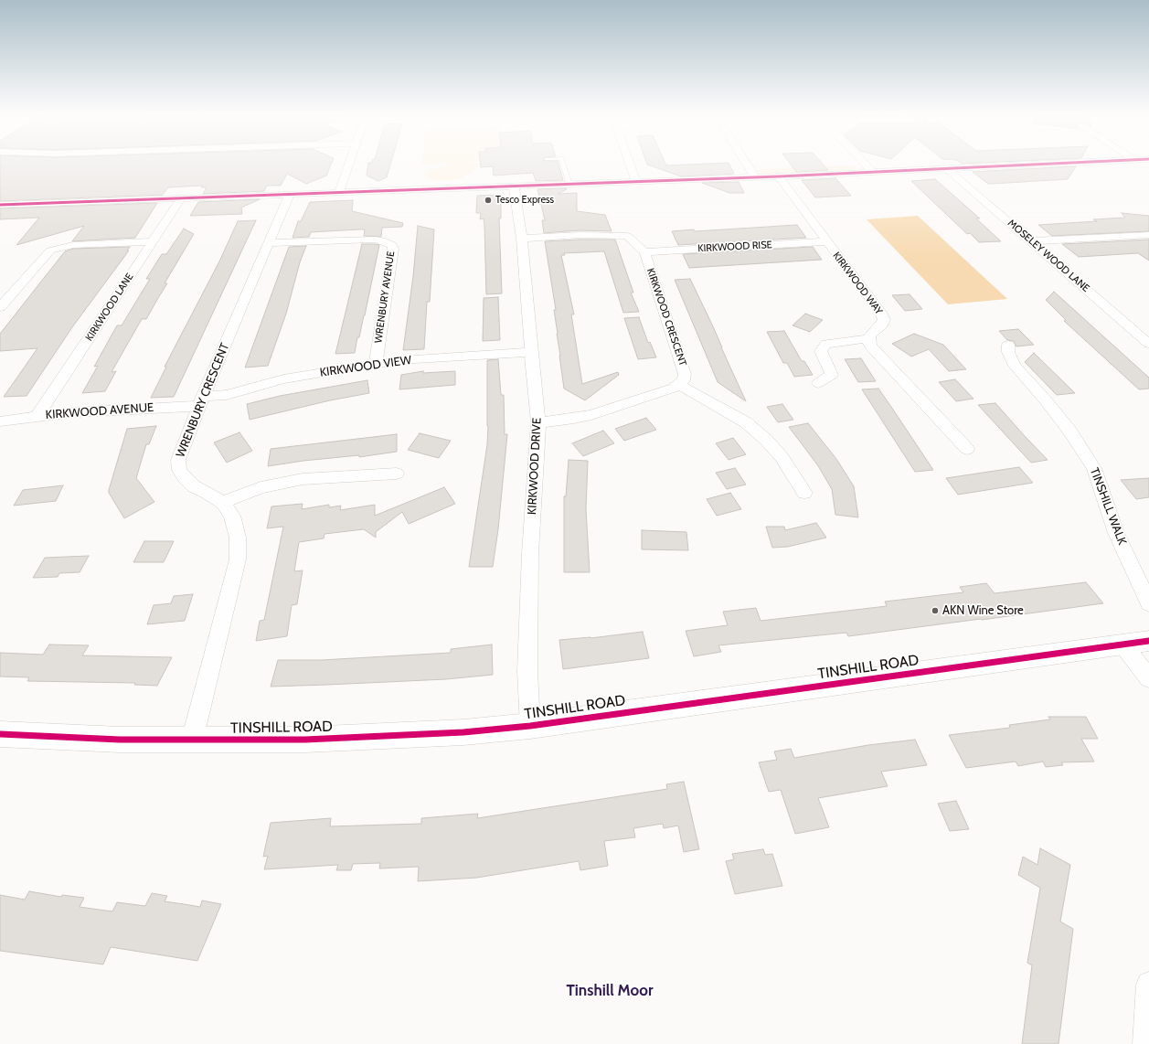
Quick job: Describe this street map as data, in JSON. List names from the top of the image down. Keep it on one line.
{"streets":{"street":["KIRKWOOD RISE","MOSELEY WOOD LANE","KIRKWOOD WAY","WRENBURY AVENUE","KIRKWOOD LANE","KIRKWOOD CRESCENT","KIRKWOOD VIEW","WRENBURY CRESCENT","KIRKWOOD AVENUE","KIRKWOOD DRIVE","TINSHILL WALK","TINSHILL ROAD"]},"crossings":[["KIRKWOOD RISE","KIRKWOOD WAY"],["KIRKWOOD RISE","KIRKWOOD CRESCENT"],["WRENBURY AVENUE","KIRKWOOD VIEW"],["WRENBURY AVENUE","WRENBURY CRESCENT"],["KIRKWOOD LANE","KIRKWOOD AVENUE"],["KIRKWOOD CRESCENT","KIRKWOOD DRIVE"],["KIRKWOOD VIEW","WRENBURY CRESCENT"],["KIRKWOOD VIEW","KIRKWOOD AVENUE"],["KIRKWOOD VIEW","KIRKWOOD DRIVE"],["WRENBURY CRESCENT","KIRKWOOD AVENUE"],["WRENBURY CRESCENT","TINSHILL ROAD"],["KIRKWOOD DRIVE","TINSHILL ROAD"]],"districts":["Tinshill Moor"],"places":["Tesco Express","AKN Wine Store"]}
